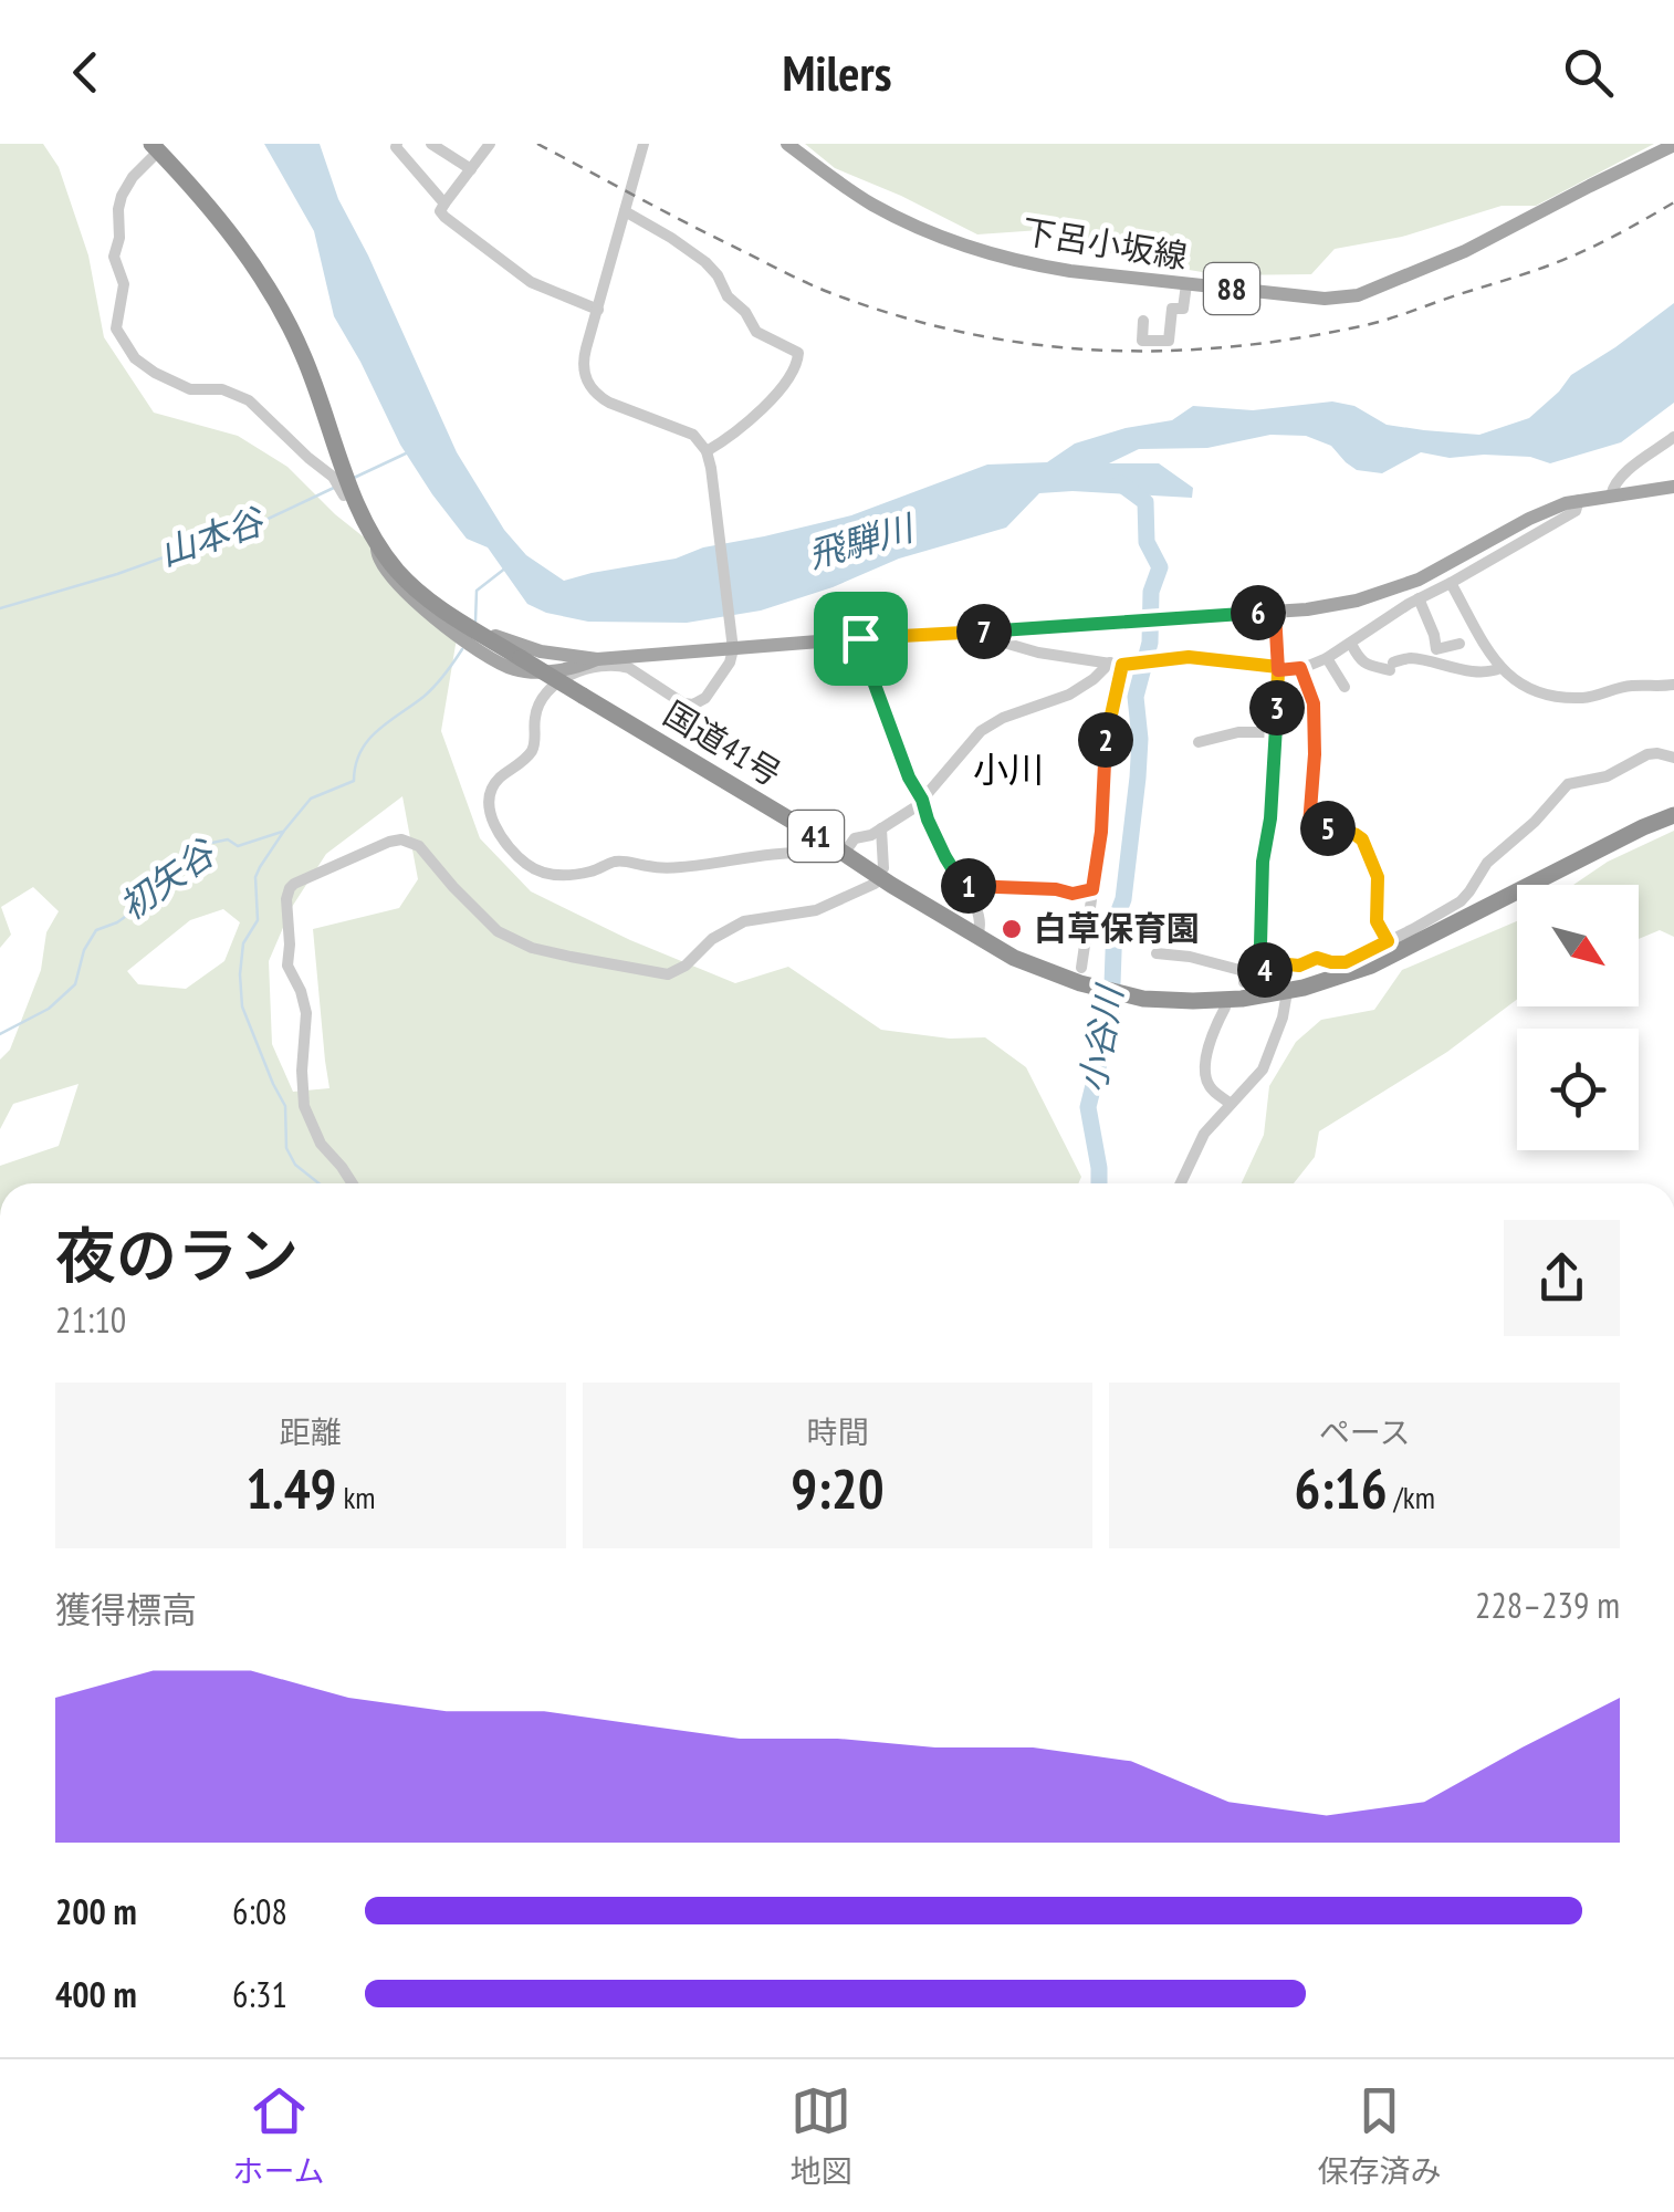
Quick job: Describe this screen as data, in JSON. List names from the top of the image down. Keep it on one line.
{"streets":{"highway":["国道41号","41"],"main road":["下呂小坂線","88"]},"districts":["小川"],"water":["山本谷","飛騨川","初矢谷","小谷川"],"places":["白草保育園"],"north":"bottom right","page":{"header":"Milers","pins":["6","7","3","2","5","1","4"],"heading":["夜のラン","21:10"],"stats":[["距離","1.49 km"],["時間","9:20"],["ペース","6:16 /km"]],"chart":["獲得標高","228–239 m"],"list":[{"name":"200 m","note":"6:08"},{"name":"400 m","note":"6:31"}],"tabs":["ホーム","地図","保存済み"]}}
